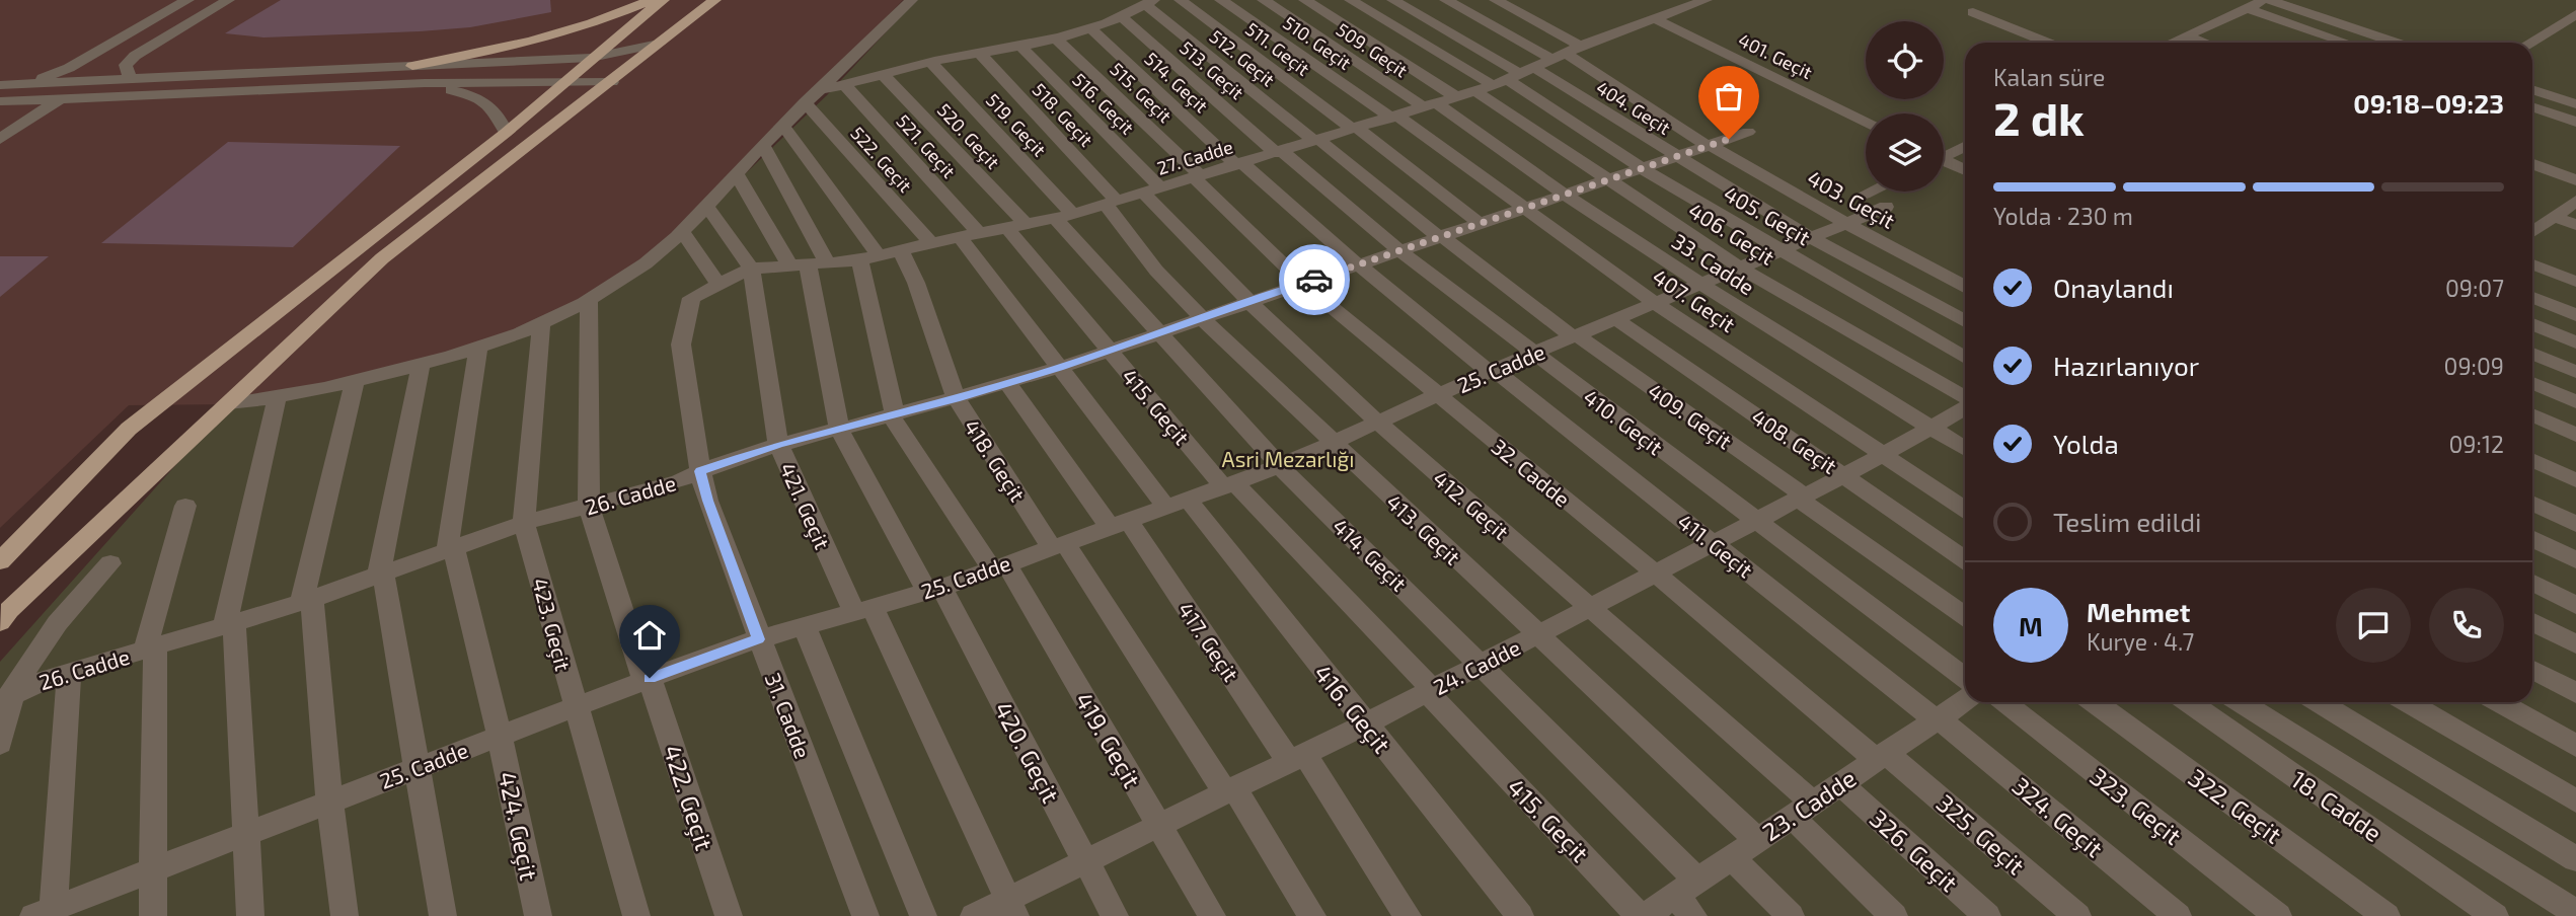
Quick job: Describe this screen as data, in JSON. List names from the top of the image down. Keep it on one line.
{"streets":{"street":["510. Geçit","511. Geçit","509. Geçit","401. Geçit","512. Geçit","513. Geçit","514. Geçit","515. Geçit","516. Geçit","404. Geçit","518. Geçit","519. Geçit","520. Geçit","521. Geçit","27. Cadde","522. Geçit","403. Geçit","405. Geçit","406. Geçit","33. Cadde","407. Geçit","25. Cadde","415. Geçit","409. Geçit","410. Geçit","408. Geçit","418. Geçit","32. Cadde","26. Cadde","412. Geçit","421. Geçit","413. Geçit","411. Geçit","414. Geçit","423. Geçit","417. Geçit","24. Cadde","416. Geçit","31. Cadde","419. Geçit","420. Geçit","422. Geçit","23. Cadde","323. Geçit","322. Geçit","18. Cadde","324. Geçit","424. Geçit","325. Geçit","326. Geçit"]},"crossings":[["510. Geçit","27. Cadde"],["510. Geçit","407. Geçit"],["511. Geçit","27. Cadde"],["509. Geçit","27. Cadde"],["509. Geçit","33. Cadde"],["401. Geçit","27. Cadde"],["512. Geçit","27. Cadde"],["512. Geçit","409. Geçit"],["513. Geçit","27. Cadde"],["513. Geçit","410. Geçit"],["514. Geçit","27. Cadde"],["514. Geçit","411. Geçit"],["515. Geçit","27. Cadde"],["515. Geçit","32. Cadde"],["516. Geçit","27. Cadde"],["516. Geçit","412. Geçit"],["404. Geçit","27. Cadde"],["404. Geçit","405. Geçit"],["404. Geçit","25. Cadde"],["404. Geçit","26. Cadde"],["518. Geçit","27. Cadde"],["518. Geçit","413. Geçit"],["519. Geçit","27. Cadde"],["519. Geçit","414. Geçit"],["520. Geçit","27. Cadde"],["520. Geçit","415. Geçit"],["521. Geçit","27. Cadde"],["521. Geçit","416. Geçit"],["27. Cadde","522. Geçit"],["27. Cadde","403. Geçit"],["27. Cadde","405. Geçit"],["27. Cadde","406. Geçit"],["27. Cadde","33. Cadde"],["27. Cadde","407. Geçit"],["27. Cadde","415. Geçit"],["27. Cadde","409. Geçit"],["27. Cadde","410. Geçit"],["27. Cadde","418. Geçit"],["27. Cadde","32. Cadde"],["27. Cadde","412. Geçit"],["27. Cadde","421. Geçit"],["27. Cadde","413. Geçit"],["27. Cadde","411. Geçit"],["27. Cadde","414. Geçit"],["27. Cadde","416. Geçit"],["27. Cadde","31. Cadde"],["27. Cadde","419. Geçit"],["27. Cadde","420. Geçit"],["403. Geçit","25. Cadde"],["403. Geçit","26. Cadde"],["405. Geçit","25. Cadde"],["405. Geçit","26. Cadde"],["406. Geçit","25. Cadde"],["406. Geçit","26. Cadde"],["33. Cadde","25. Cadde"],["33. Cadde","26. Cadde"],["33. Cadde","24. Cadde"],["407. Geçit","25. Cadde"],["407. Geçit","26. Cadde"],["407. Geçit","24. Cadde"],["25. Cadde","415. Geçit"],["25. Cadde","409. Geçit"],["25. Cadde","410. Geçit"],["25. Cadde","408. Geçit"],["25. Cadde","418. Geçit"],["25. Cadde","32. Cadde"],["25. Cadde","412. Geçit"],["25. Cadde","421. Geçit"],["25. Cadde","413. Geçit"],["25. Cadde","411. Geçit"],["25. Cadde","414. Geçit"],["25. Cadde","423. Geçit"],["25. Cadde","417. Geçit"],["25. Cadde","416. Geçit"],["25. Cadde","31. Cadde"],["25. Cadde","419. Geçit"],["25. Cadde","420. Geçit"],["25. Cadde","422. Geçit"],["25. Cadde","424. Geçit"],["415. Geçit","26. Cadde"],["415. Geçit","24. Cadde"],["415. Geçit","23. Cadde"],["409. Geçit","26. Cadde"],["409. Geçit","24. Cadde"],["410. Geçit","26. Cadde"],["410. Geçit","24. Cadde"],["408. Geçit","24. Cadde"],["418. Geçit","26. Cadde"],["418. Geçit","24. Cadde"],["32. Cadde","26. Cadde"],["32. Cadde","24. Cadde"],["32. Cadde","23. Cadde"],["32. Cadde","325. Geçit"],["26. Cadde","412. Geçit"],["26. Cadde","421. Geçit"],["26. Cadde","413. Geçit"],["26. Cadde","411. Geçit"],["26. Cadde","414. Geçit"],["26. Cadde","423. Geçit"],["26. Cadde","417. Geçit"],["26. Cadde","416. Geçit"],["26. Cadde","31. Cadde"],["26. Cadde","419. Geçit"],["26. Cadde","420. Geçit"],["26. Cadde","422. Geçit"],["26. Cadde","424. Geçit"],["412. Geçit","24. Cadde"],["412. Geçit","23. Cadde"],["421. Geçit","24. Cadde"],["413. Geçit","24. Cadde"],["413. Geçit","23. Cadde"],["411. Geçit","24. Cadde"],["411. Geçit","23. Cadde"],["411. Geçit","324. Geçit"],["414. Geçit","24. Cadde"],["414. Geçit","23. Cadde"],["417. Geçit","24. Cadde"],["24. Cadde","416. Geçit"],["24. Cadde","419. Geçit"],["24. Cadde","420. Geçit"],["23. Cadde","324. Geçit"],["23. Cadde","325. Geçit"],["23. Cadde","326. Geçit"]],"parks":["Asri Mezarlığı"],"page":{"heading":["2 dk","Kalan süre","09:18–09:23"],"panel":["Mehmet","Kurye · 4.7"],"bar":"Yolda · 230 m","list":[["Onaylandı","09:07"],["Hazırlanıyor","09:09"],["Yolda","09:12"],"Teslim edildi"],"round":"M"}}
